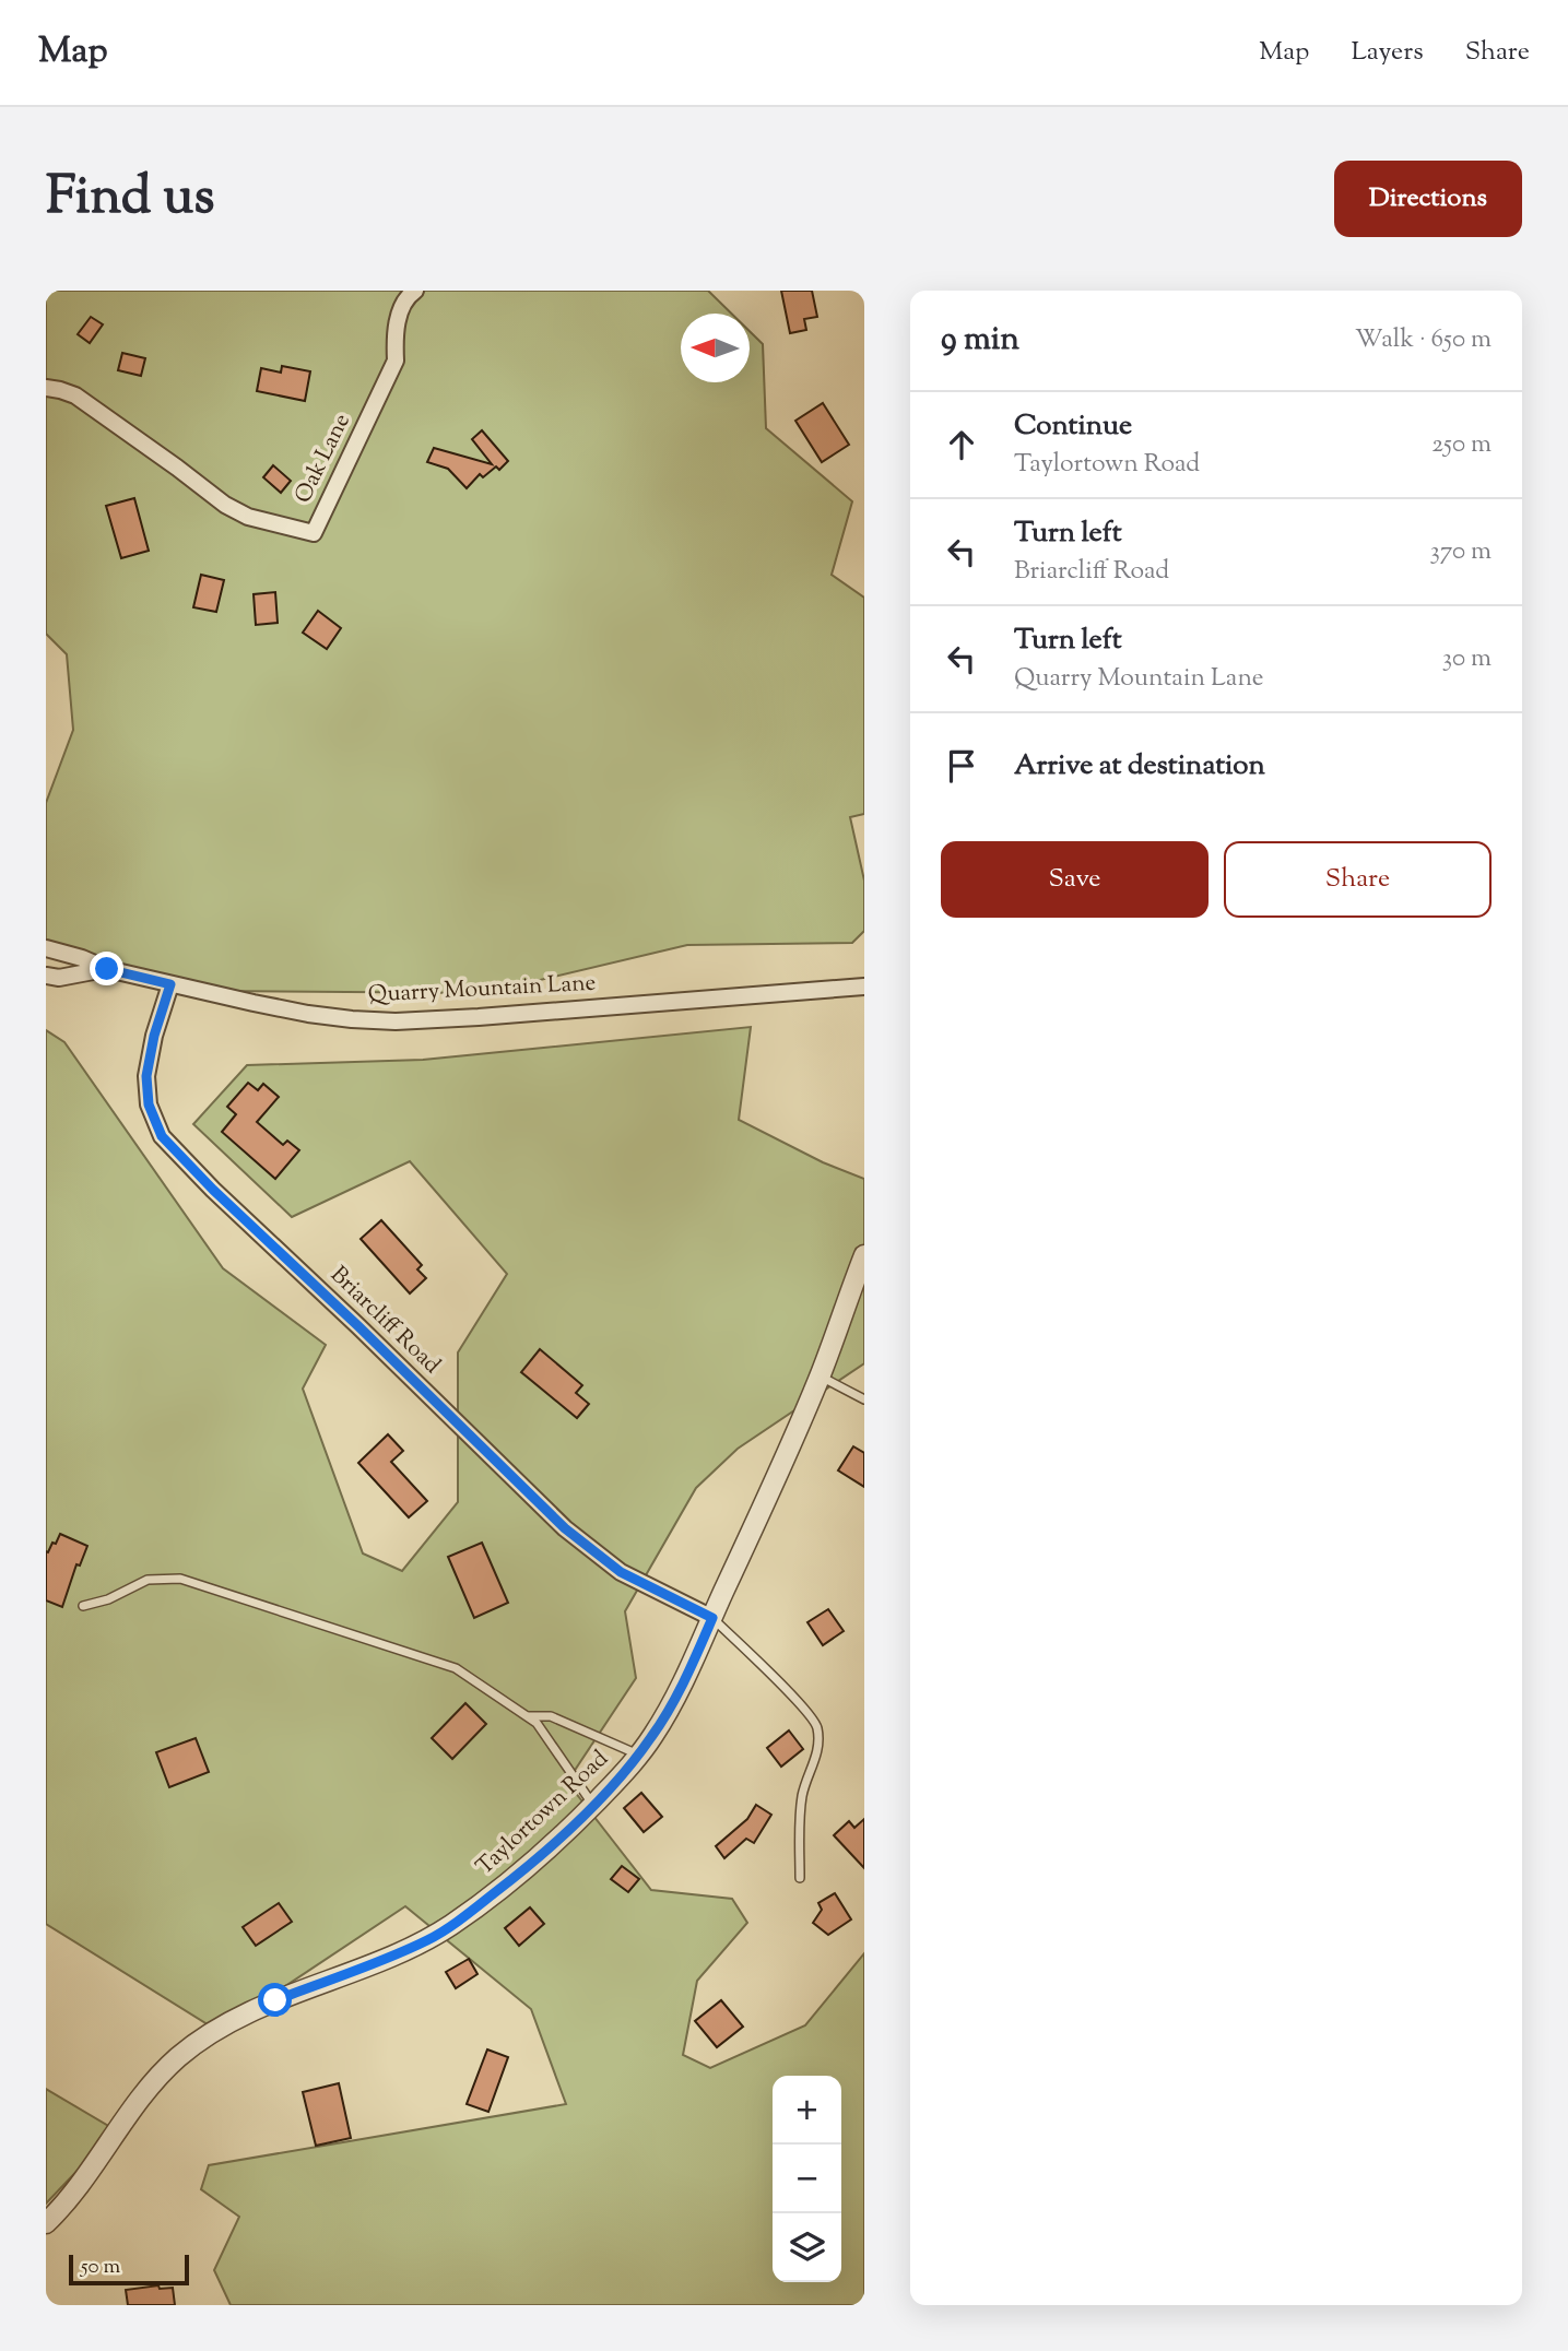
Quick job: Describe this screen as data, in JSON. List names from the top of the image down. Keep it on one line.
{"streets":{"street":["Oak Lane","Quarry Mountain Lane","Briarcliff Road","Taylortown Road"]},"crossings":[["Quarry Mountain Lane","Briarcliff Road"],["Briarcliff Road","Taylortown Road"]],"scale_bar":"50 m","north":"left","page":{"header":"Map","nav":["Map","Layers","Share"],"title":"Find us","buttons":["Directions",["Save","Share"]],"heading":["9 min","Walk · 650 m"],"list":[["Continue","Taylortown Road","250 m"],["Turn left","Briarcliff Road","370 m"],["Turn left","Quarry Mountain Lane","30 m"],"Arrive at destination"],"map_buttons":["+","−"],"scale":"50 m"}}
